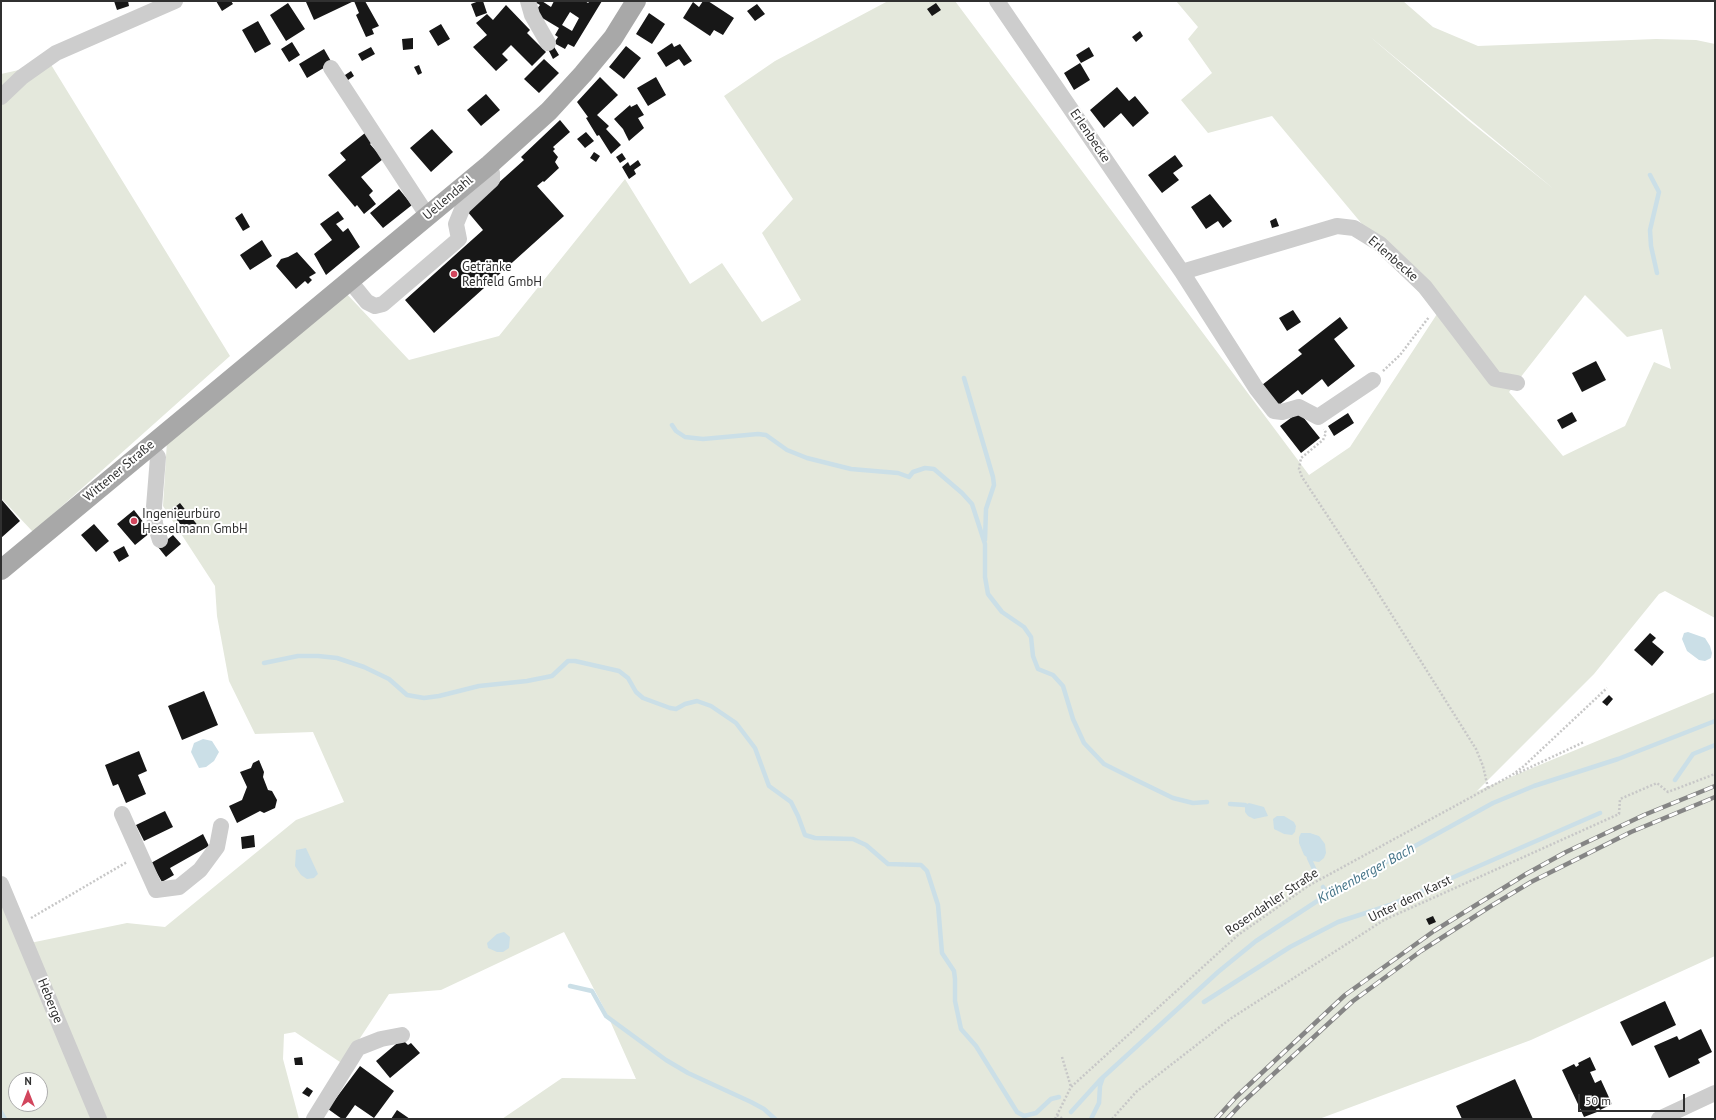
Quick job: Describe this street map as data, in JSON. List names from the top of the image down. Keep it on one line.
{"streets":{"main road":["Uellendahl","Wittener Straße"],"street":["Erlenbecke","Heberge"],"path":["Unter dem Karst","Rosendahler Straße"]},"crossings":[["Uellendahl","Wittener Straße"]],"water":["Krähenberger Bach"],"places":["Getränke Rehfeld GmbH","Ingenieurbüro Hesselmann GmbH"],"scale_bar":"50 m","north":"top"}
